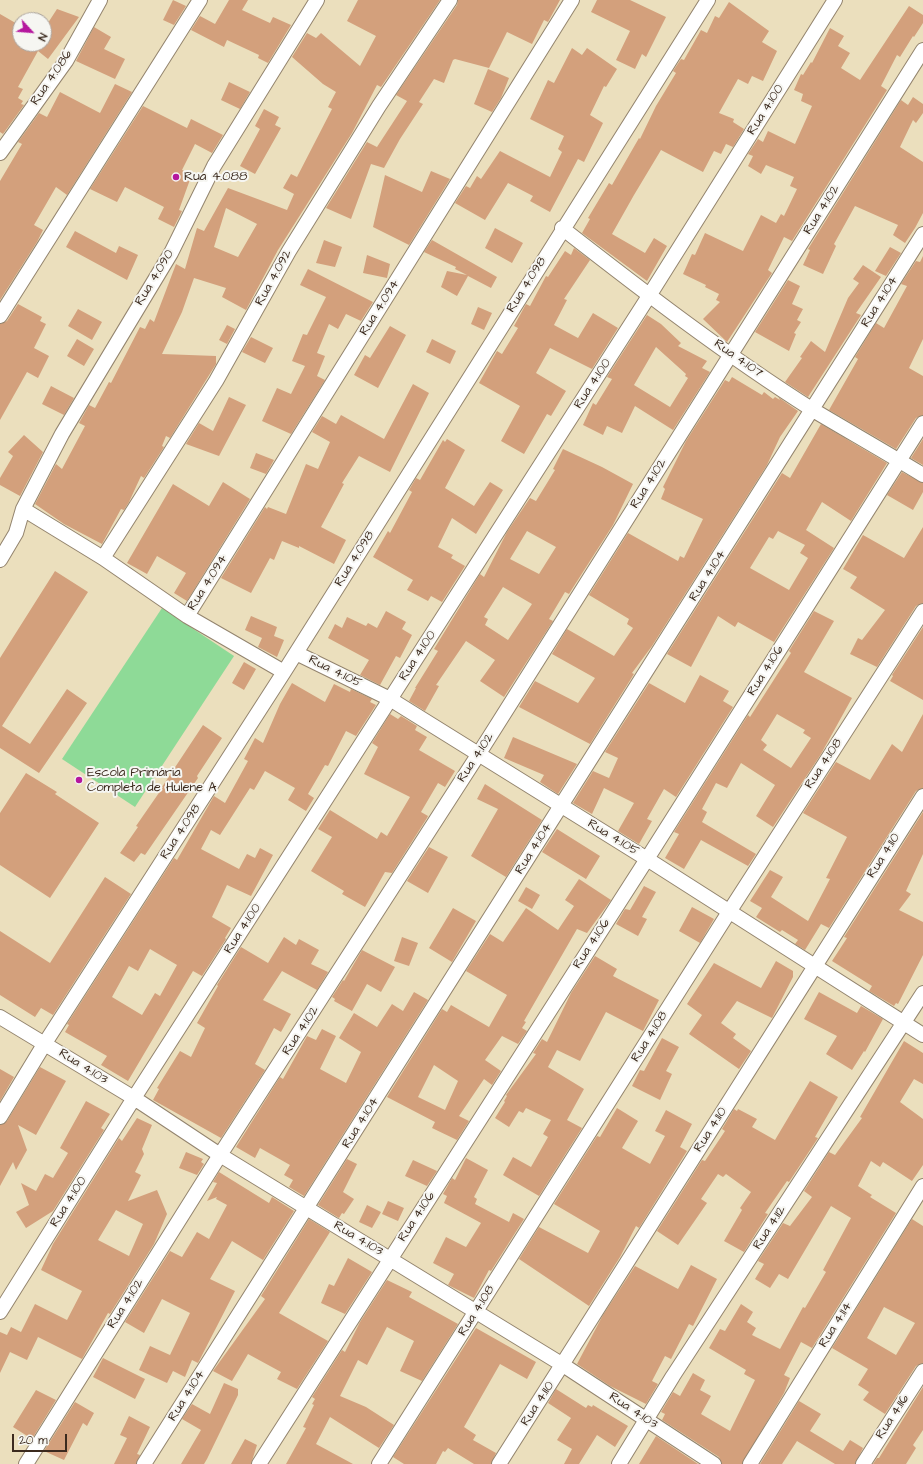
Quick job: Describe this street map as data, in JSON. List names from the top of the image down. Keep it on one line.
{"streets":{"street":["Rua 4.086","Rua 4.100","Rua 4.102","Rua 4.090","Rua 4.092","Rua 4.098","Rua 4.104","Rua 4.094","Rua 4.107","Rua 4.106","Rua 4.105","Rua 4.108","Rua 4.110","Rua 4.103","Rua 4.112","Rua 4.114","Rua 4.116"]},"crossings":[["Rua 4.100","Rua 4.107"],["Rua 4.100","Rua 4.105"],["Rua 4.100","Rua 4.103"],["Rua 4.102","Rua 4.107"],["Rua 4.102","Rua 4.105"],["Rua 4.102","Rua 4.103"],["Rua 4.098","Rua 4.107"],["Rua 4.098","Rua 4.105"],["Rua 4.098","Rua 4.103"],["Rua 4.104","Rua 4.107"],["Rua 4.104","Rua 4.105"],["Rua 4.104","Rua 4.103"],["Rua 4.107","Rua 4.106"],["Rua 4.106","Rua 4.105"],["Rua 4.106","Rua 4.103"],["Rua 4.105","Rua 4.108"],["Rua 4.105","Rua 4.110"],["Rua 4.105","Rua 4.112"],["Rua 4.108","Rua 4.103"],["Rua 4.110","Rua 4.103"],["Rua 4.103","Rua 4.112"]],"places":["Rua 4.088","Escola Primária Completa de Hulene A"],"scale_bar":"20 m","north":"bottom right"}
